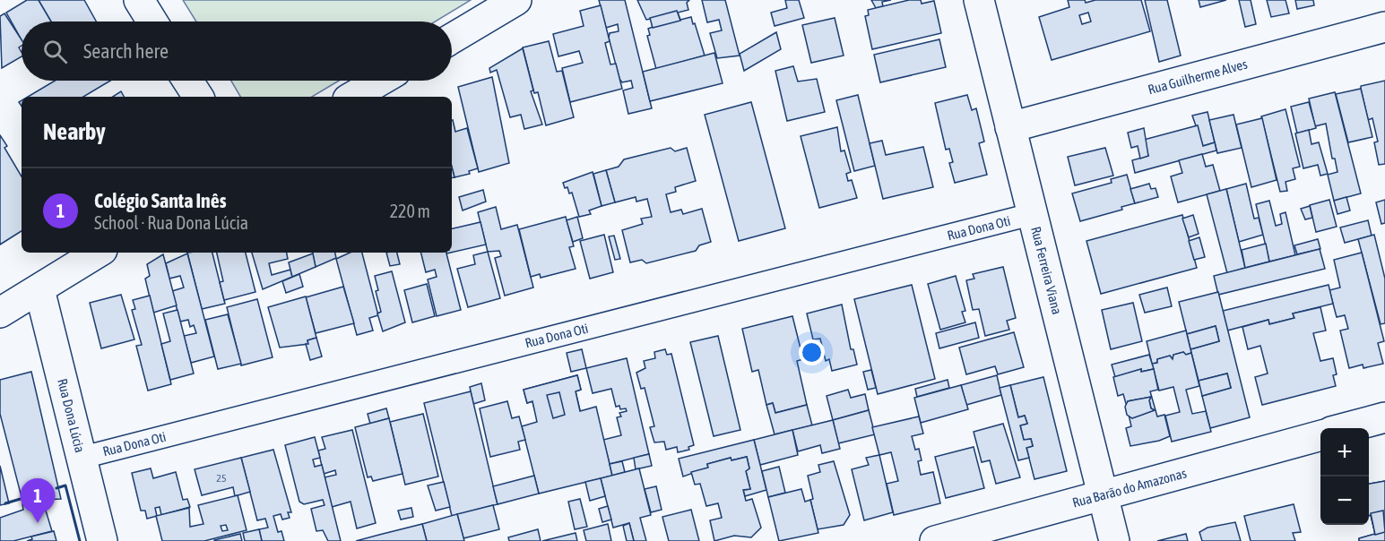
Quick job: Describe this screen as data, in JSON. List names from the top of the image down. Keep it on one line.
{"streets":{"street":["Rua Guilherme Alves","Rua Dona Oti","Rua Ferreira Viana","Rua Dona Lúcia","Rua Barão do Amazonas"]},"crossings":[["Rua Guilherme Alves","Rua Ferreira Viana"],["Rua Dona Oti","Rua Ferreira Viana"],["Rua Dona Oti","Rua Dona Lúcia"],["Rua Ferreira Viana","Rua Barão do Amazonas"]],"house_numbers":["25"],"page":{"search":"Search here","heading":"Nearby","list":[{"mark":"1","name":"Colégio Santa Inês","note":"School · Rua Dona Lúcia","value":"220 m"}],"map_buttons":["+","−"],"pins":"1"}}
